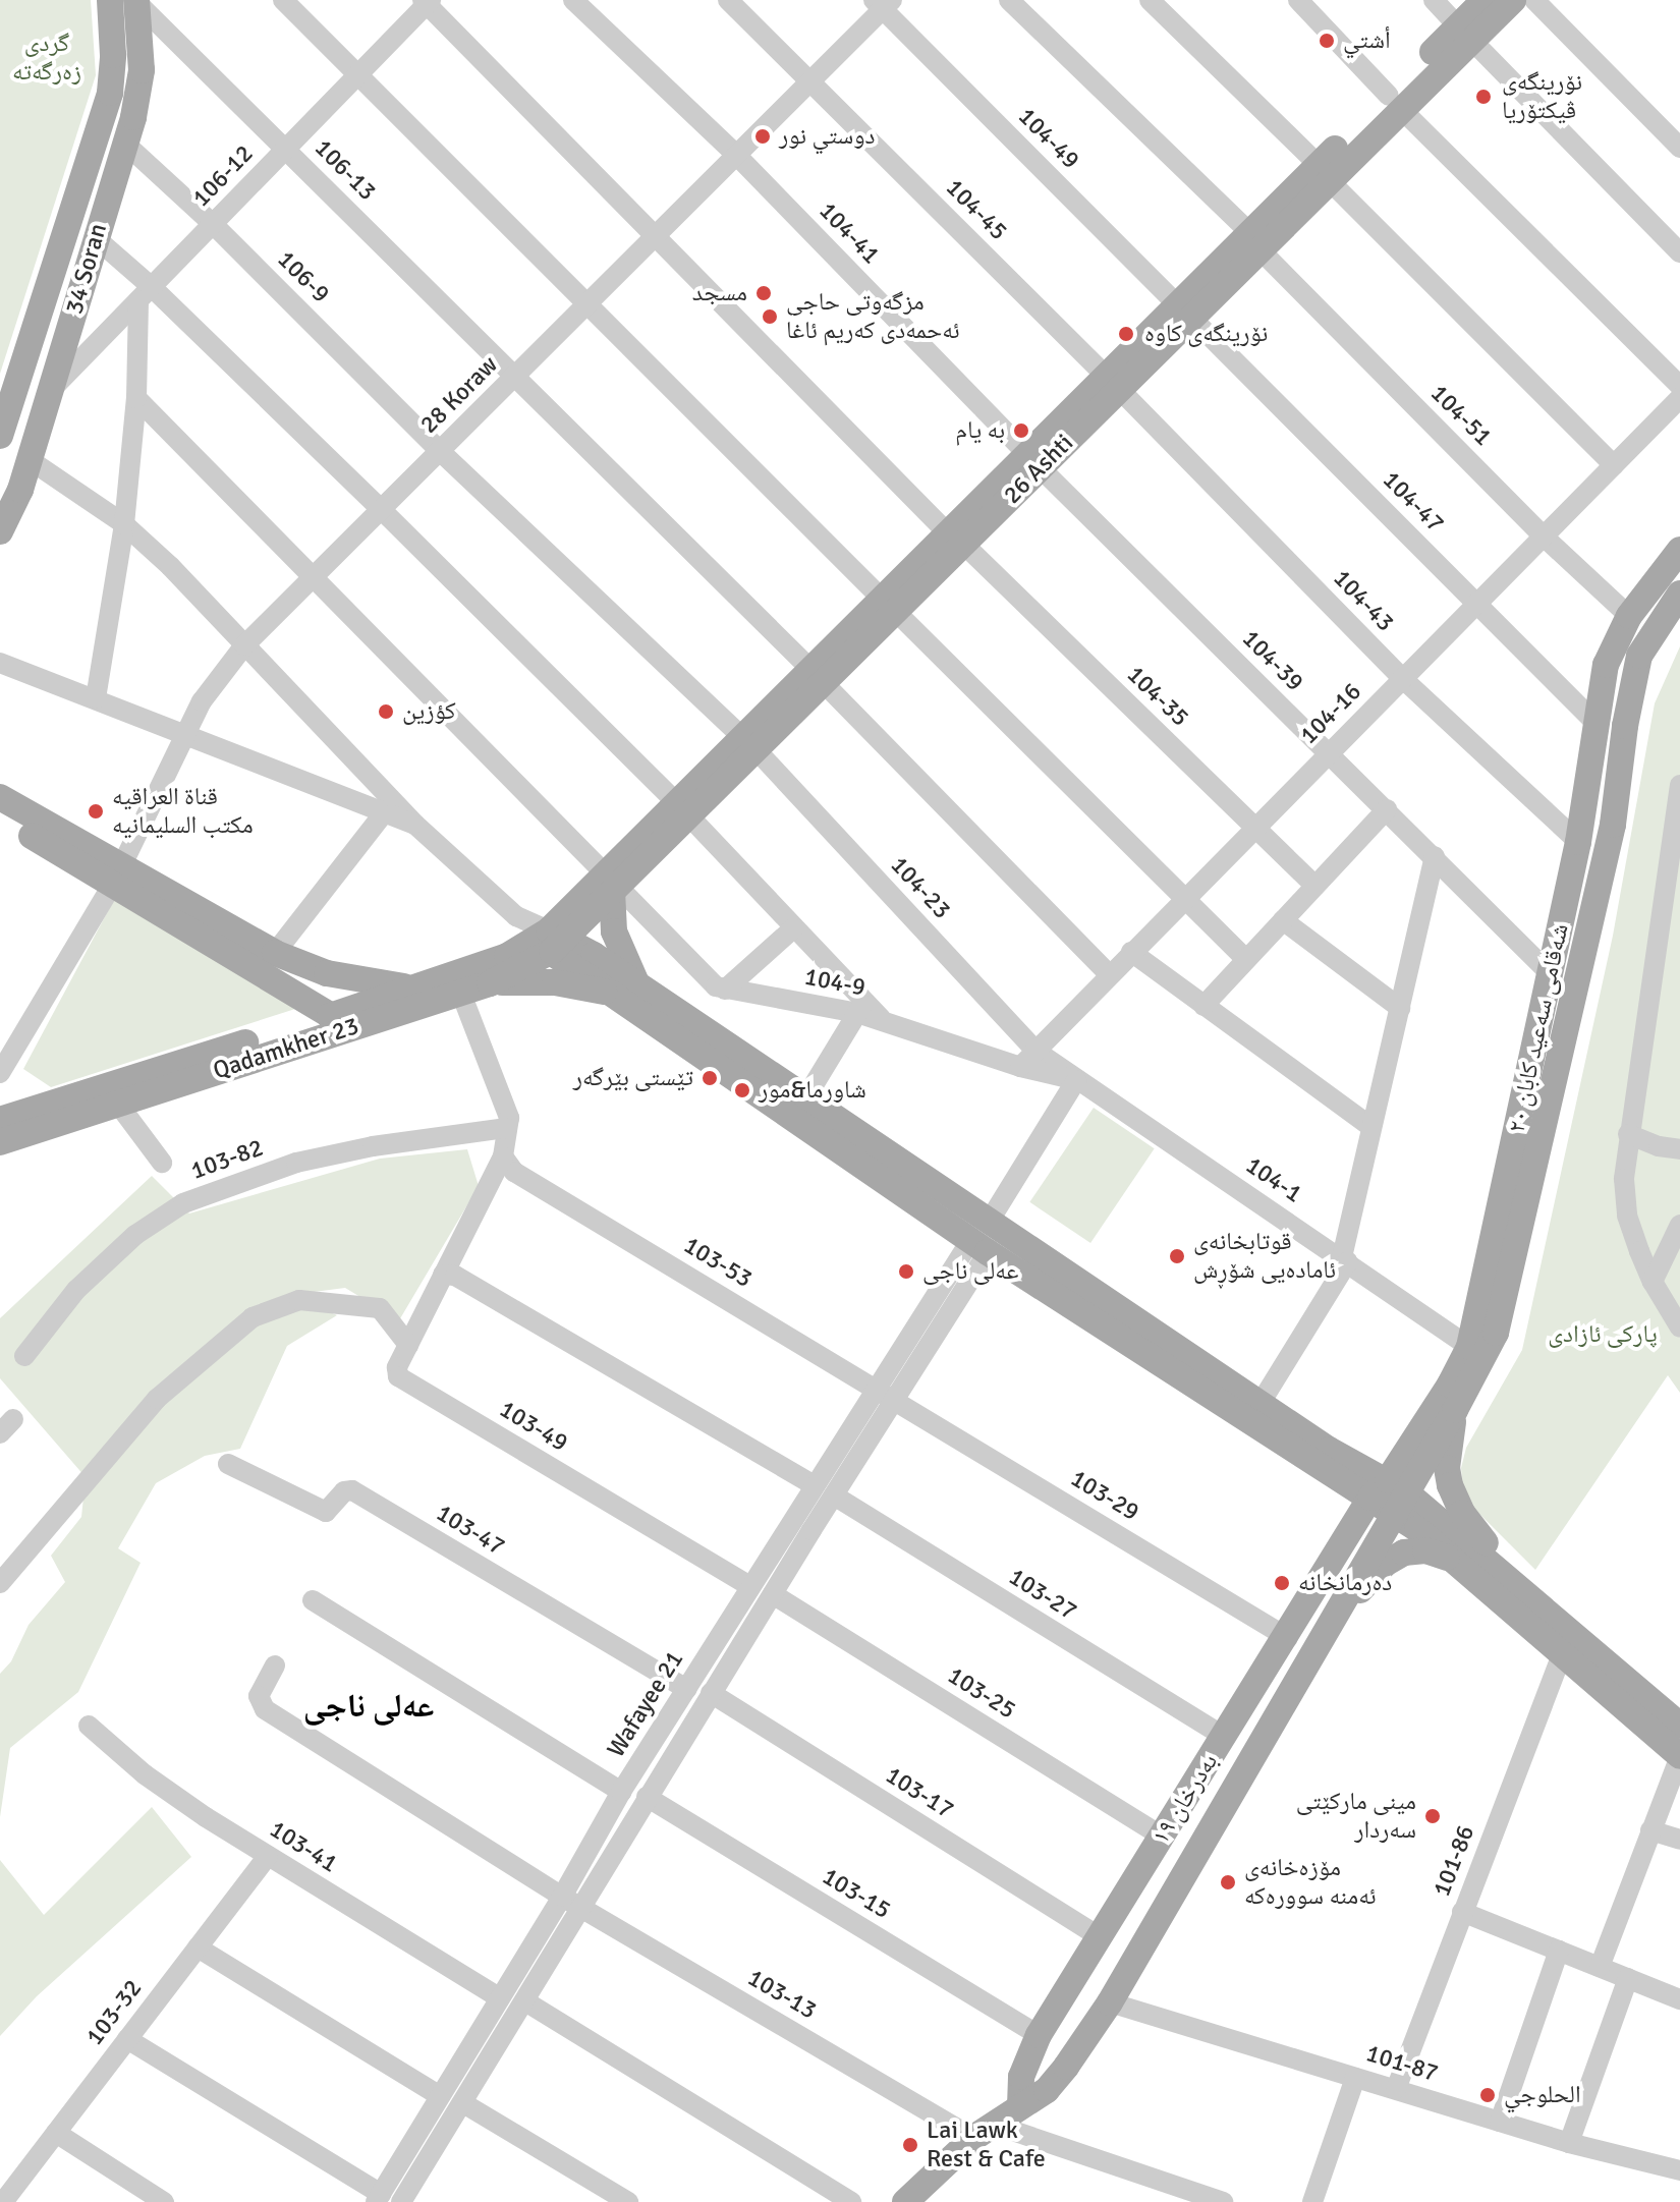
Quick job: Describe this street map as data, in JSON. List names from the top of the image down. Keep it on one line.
{"streets":{"main road":["34 Soran","26 Ashti","شەقامی سەعید کابان ٢٠","Qadamkher 23","بەدرخان ١٩"],"street":["104-49","106-13","106-12","104-45","104-41","106-9","28 Koraw","104-51","104-47","104-43","104-39","104-35","104-16","104-23","104-9","103-82","104-1","103-53","103-49","103-29","103-47","103-27","103-25","Wafayee 21","103-17","103-41","101-86","103-15","103-13","103-32","101-87"]},"crossings":[["104-49","28 Koraw"],["104-49","26 Ashti"],["104-49","104-47"],["106-13","106-12"],["106-13","34 Soran"],["106-13","28 Koraw"],["106-13","26 Ashti"],["106-13","104-16"],["106-12","34 Soran"],["106-12","106-9"],["106-12","104-35"],["104-45","28 Koraw"],["104-45","26 Ashti"],["104-45","104-43"],["104-41","28 Koraw"],["104-41","26 Ashti"],["104-41","104-39"],["34 Soran","106-9"],["106-9","28 Koraw"],["106-9","26 Ashti"],["106-9","104-23"],["28 Koraw","104-35"],["28 Koraw","104-9"],["104-51","26 Ashti"],["104-51","104-16"],["104-51","شەقامی سەعید کابان ٢٠"],["26 Ashti","104-47"],["26 Ashti","104-43"],["26 Ashti","104-39"],["26 Ashti","104-35"],["26 Ashti","104-23"],["26 Ashti","104-9"],["26 Ashti","Qadamkher 23"],["104-47","104-16"],["104-47","شەقامی سەعید کابان ٢٠"],["104-43","104-16"],["104-43","شەقامی سەعید کابان ٢٠"],["104-39","104-16"],["104-39","شەقامی سەعید کابان ٢٠"],["104-35","104-16"],["104-16","104-23"],["104-16","104-9"],["104-16","104-1"],["104-23","104-1"],["104-9","104-1"],["104-9","Wafayee 21"],["شەقامی سەعید کابان ٢٠","104-1"],["شەقامی سەعید کابان ٢٠","بەدرخان ١٩"],["103-82","103-49"],["104-1","Wafayee 21"],["103-53","103-49"],["103-53","103-29"],["103-53","Wafayee 21"],["103-49","Wafayee 21"],["103-29","Wafayee 21"],["103-29","بەدرخان ١٩"],["103-47","Wafayee 21"],["103-27","Wafayee 21"],["103-27","بەدرخان ١٩"],["103-25","Wafayee 21"],["103-25","بەدرخان ١٩"],["Wafayee 21","103-17"],["Wafayee 21","103-41"],["Wafayee 21","103-15"],["Wafayee 21","103-13"],["103-17","بەدرخان ١٩"],["بەدرخان ١٩","103-15"],["بەدرخان ١٩","103-13"],["بەدرخان ١٩","101-87"],["103-41","103-32"],["101-86","101-87"]],"districts":["عەلی ناجی"],"parks":["گردی زەرگەتە","پارکی ئازادی"],"places":["أشتي","نۆرینگەی ڤیکتۆریا","دوستي نور","مسجد","مزگەوتی حاجی ئەحمەدی کەریم ئاغا","نۆرینگەی کاوە","به يام","كؤزين","قناة العراقيه مكتب السليمانيه","تێستی بێرگەر","شاورما&مور","قوتابخانەی ئامادەیی شۆڕش","عەلی ناجی","دەرمانخانە","مینی مارکێتی سەردار","مۆزەخانەی ئەمنە سوورەکە","الحلوجي","Lai Lawk Rest & Cafe"]}
